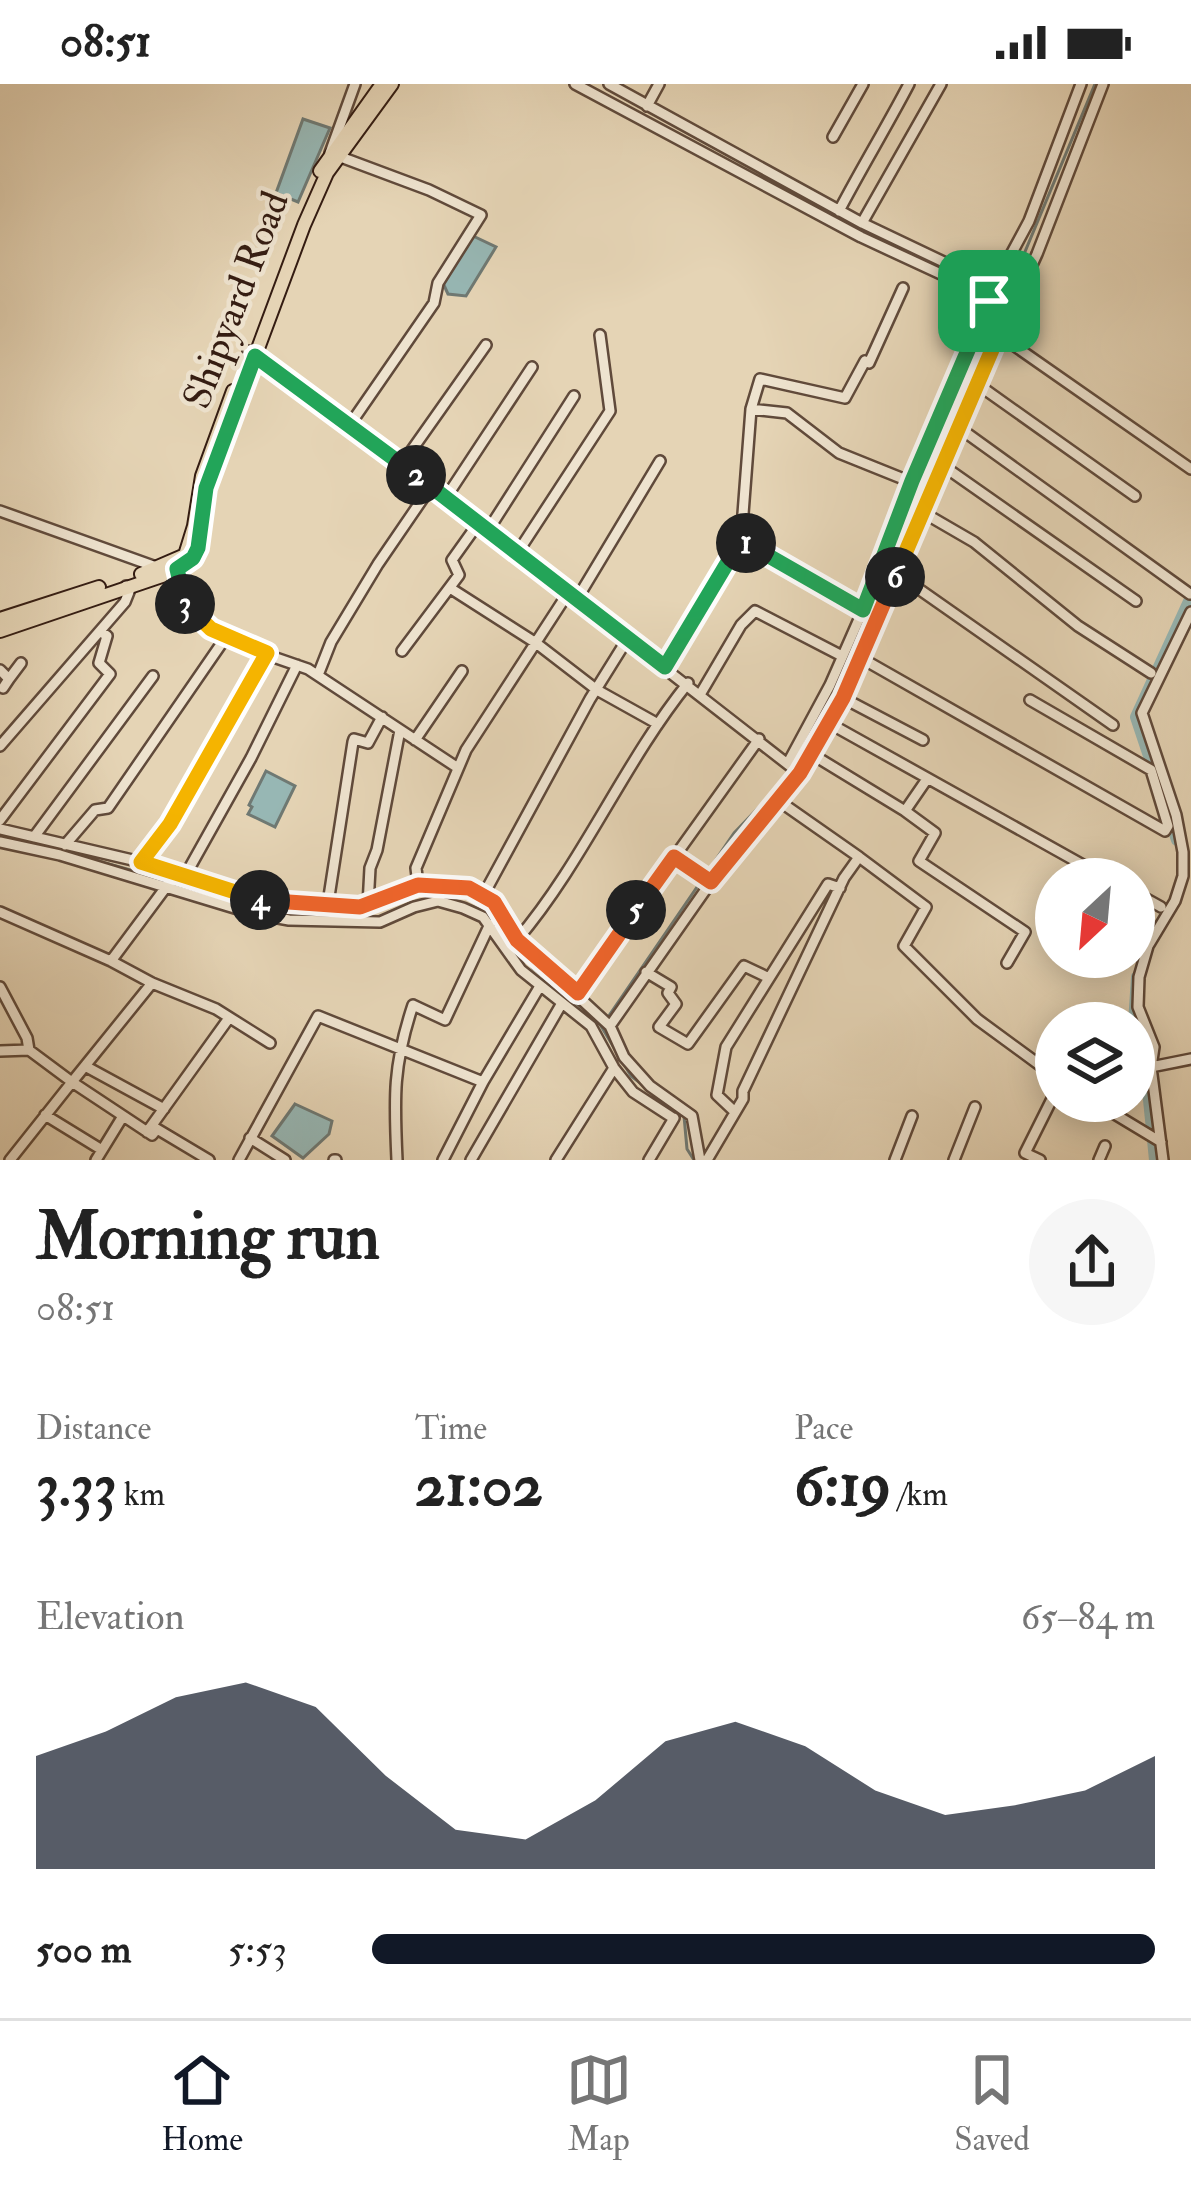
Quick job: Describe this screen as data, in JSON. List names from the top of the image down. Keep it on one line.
{"streets":{"main road":["Shipyard Road"]},"north":"bottom left","page":{"status":"08:51","pins":["2","1","6","3","4","5"],"heading":["Morning run","08:51"],"stats":[["Distance","3.33 km"],["Time","21:02"],["Pace","6:19 /km"]],"chart":["Elevation","65–84 m"],"list":[{"name":"500 m","note":"5:53"}],"tabs":["Home","Map","Saved"]}}
